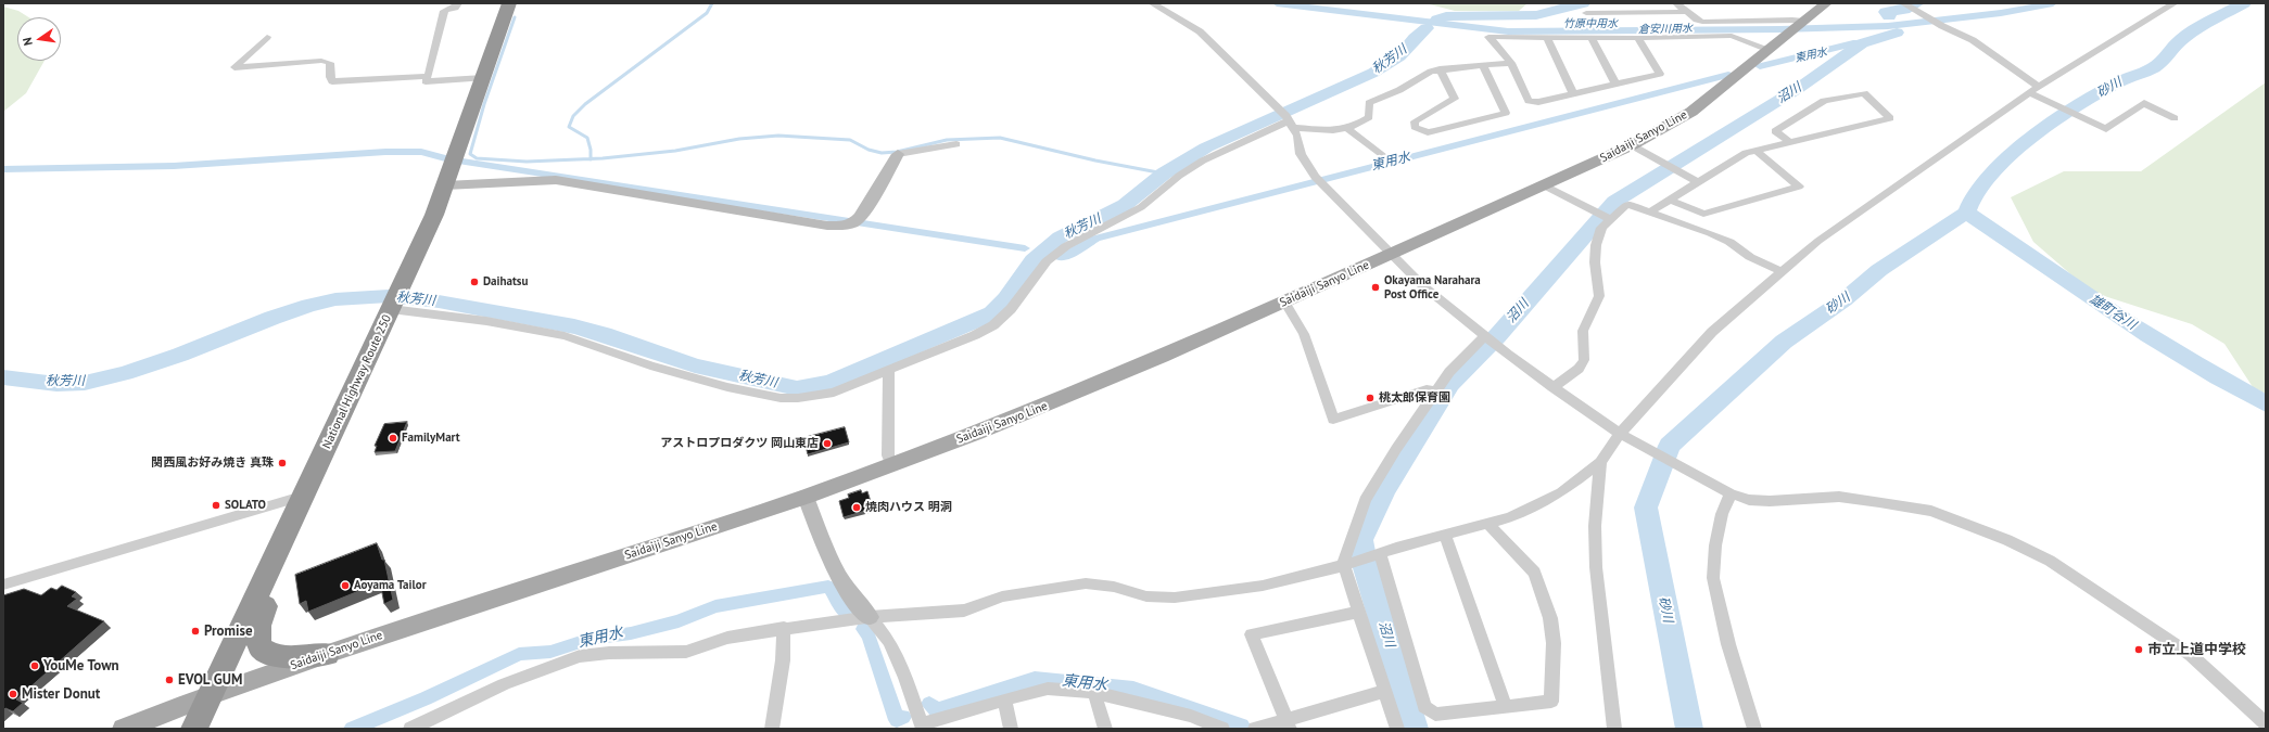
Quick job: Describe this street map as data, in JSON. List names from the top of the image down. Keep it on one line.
{"streets":{"highway":["National Highway Route 250"],"main road":["Saidaiji Sanyo Line"]},"crossings":[["Saidaiji Sanyo Line","National Highway Route 250"]],"water":["竹原中用水","倉安川用水","東用水","秋芳川","砂川","沼川","雄町谷川"],"places":["Daihatsu","Okayama Narahara Post Office","桃太郎保育園","FamilyMart","アストロプロダクツ 岡山東店","関西風お好み焼き 真珠","SOLATO","焼肉ハウス 明洞","Aoyama Tailor","Promise","市立上道中学校","YouMe Town","EVOL GUM","Mister Donut"],"north":"left"}
